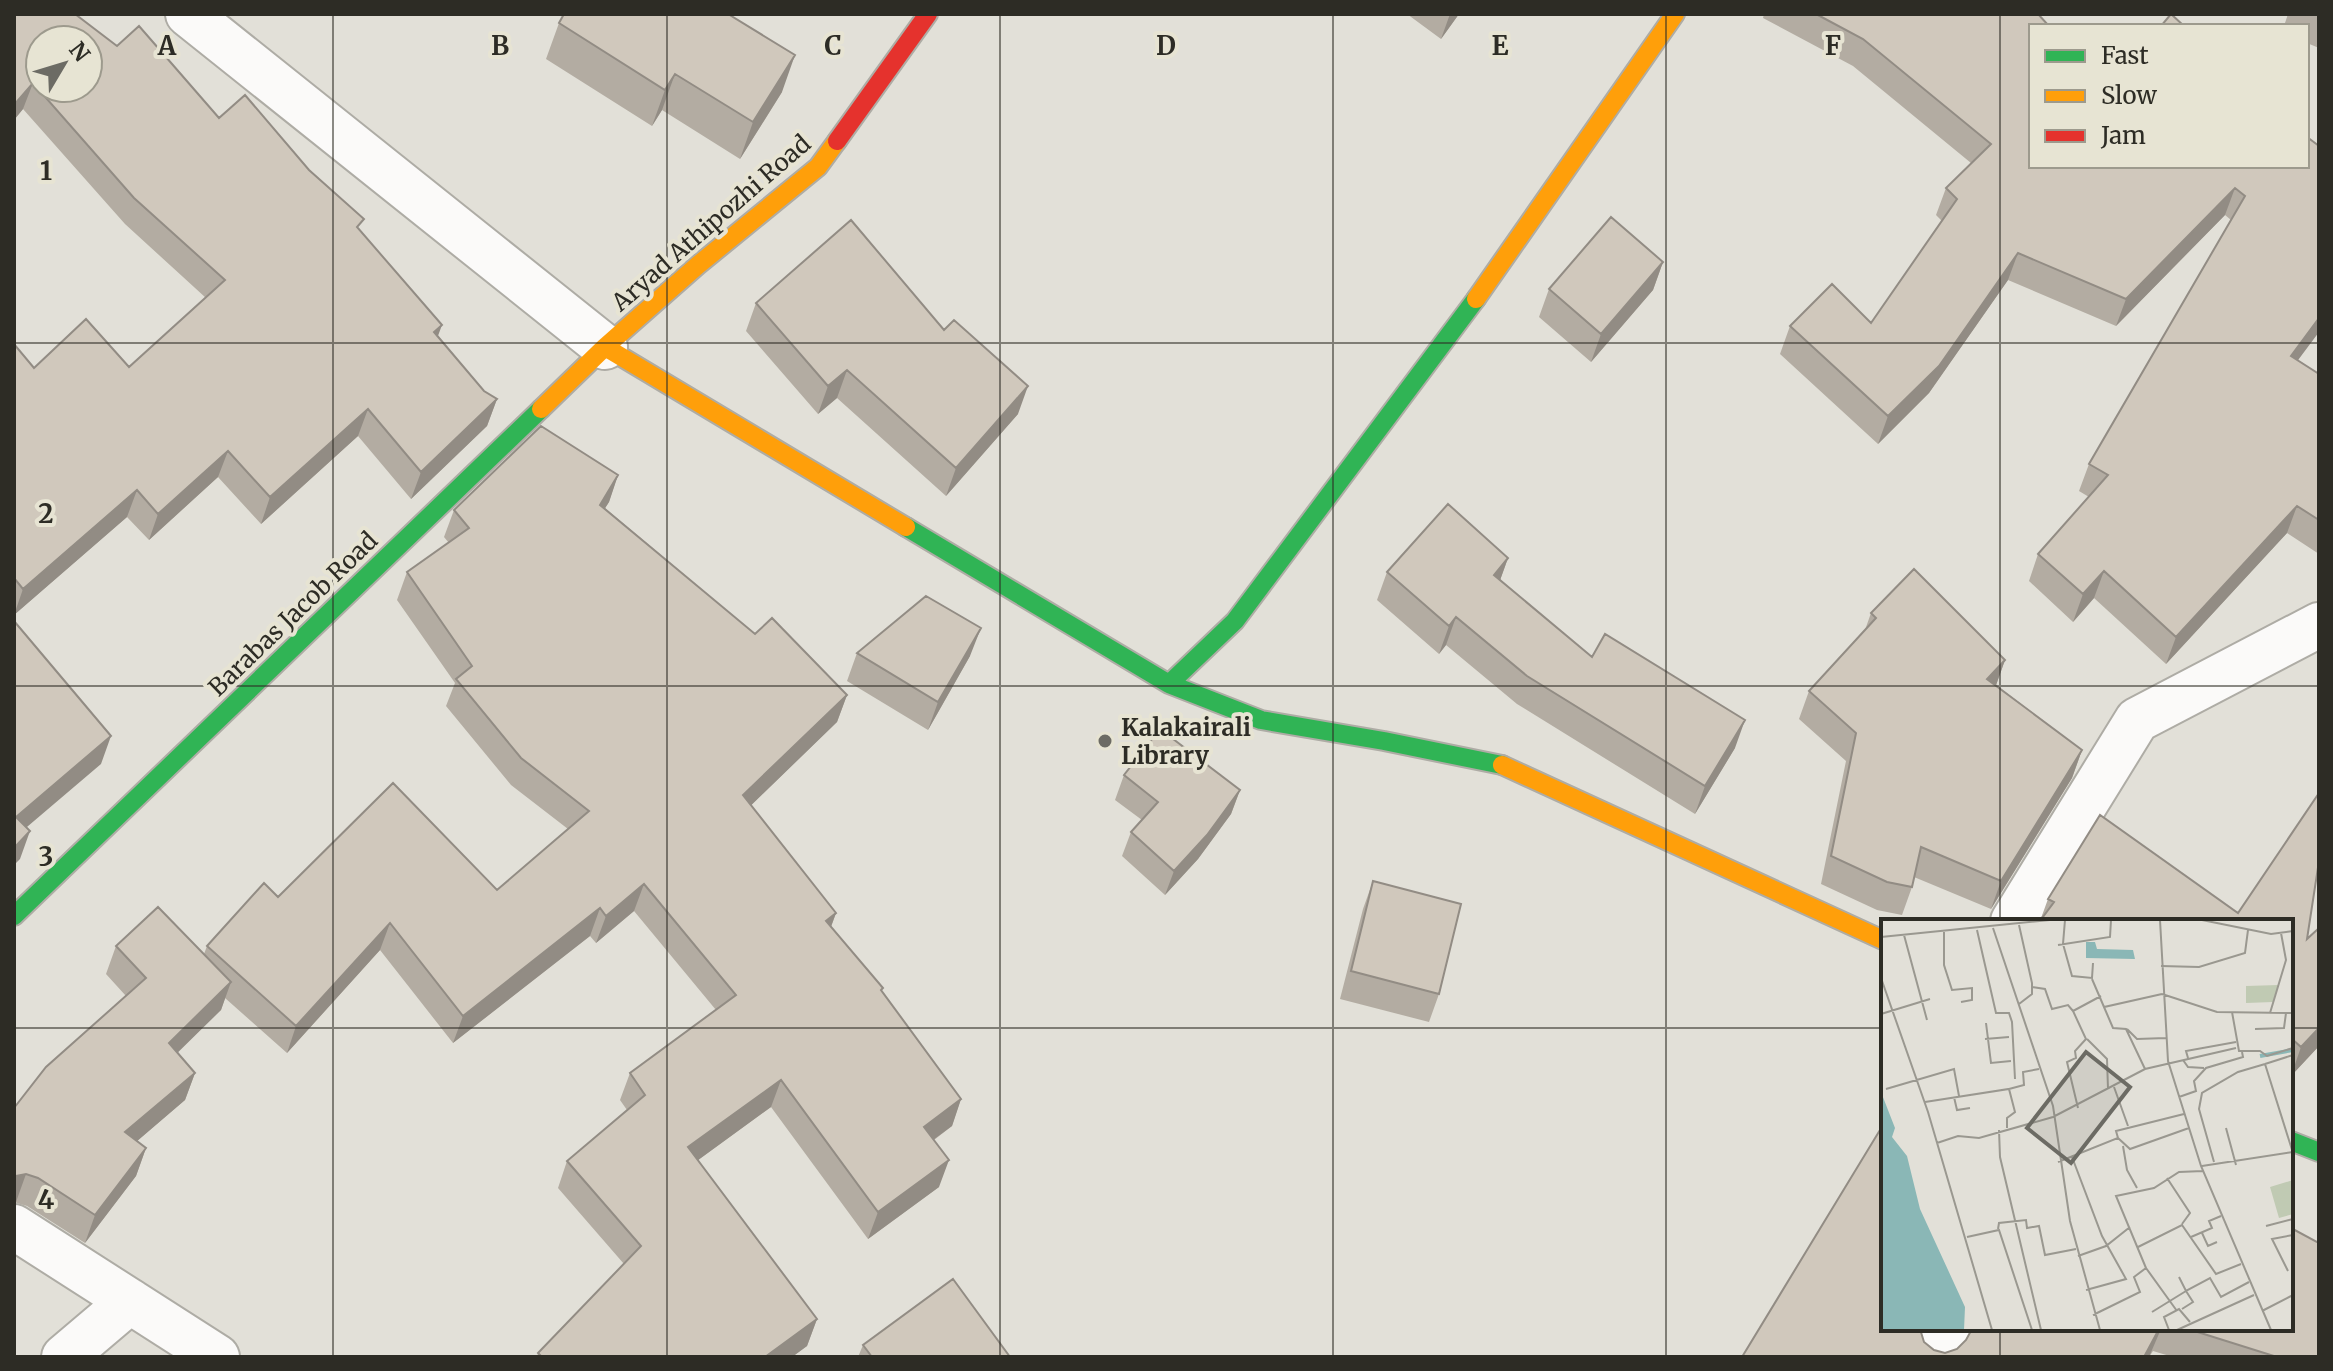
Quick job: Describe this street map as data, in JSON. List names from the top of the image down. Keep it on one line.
{"streets":{"street":["Aryad Athipozhi Road","Barabas Jacob Road"]},"crossings":[["Aryad Athipozhi Road","Barabas Jacob Road"]],"places":["Kalakairali Library"],"legend":["Fast","Slow","Jam"],"north":"top right","grid":{"columns":["A","B","C","D","E","F"],"rows":["1","2","3","4"]}}
